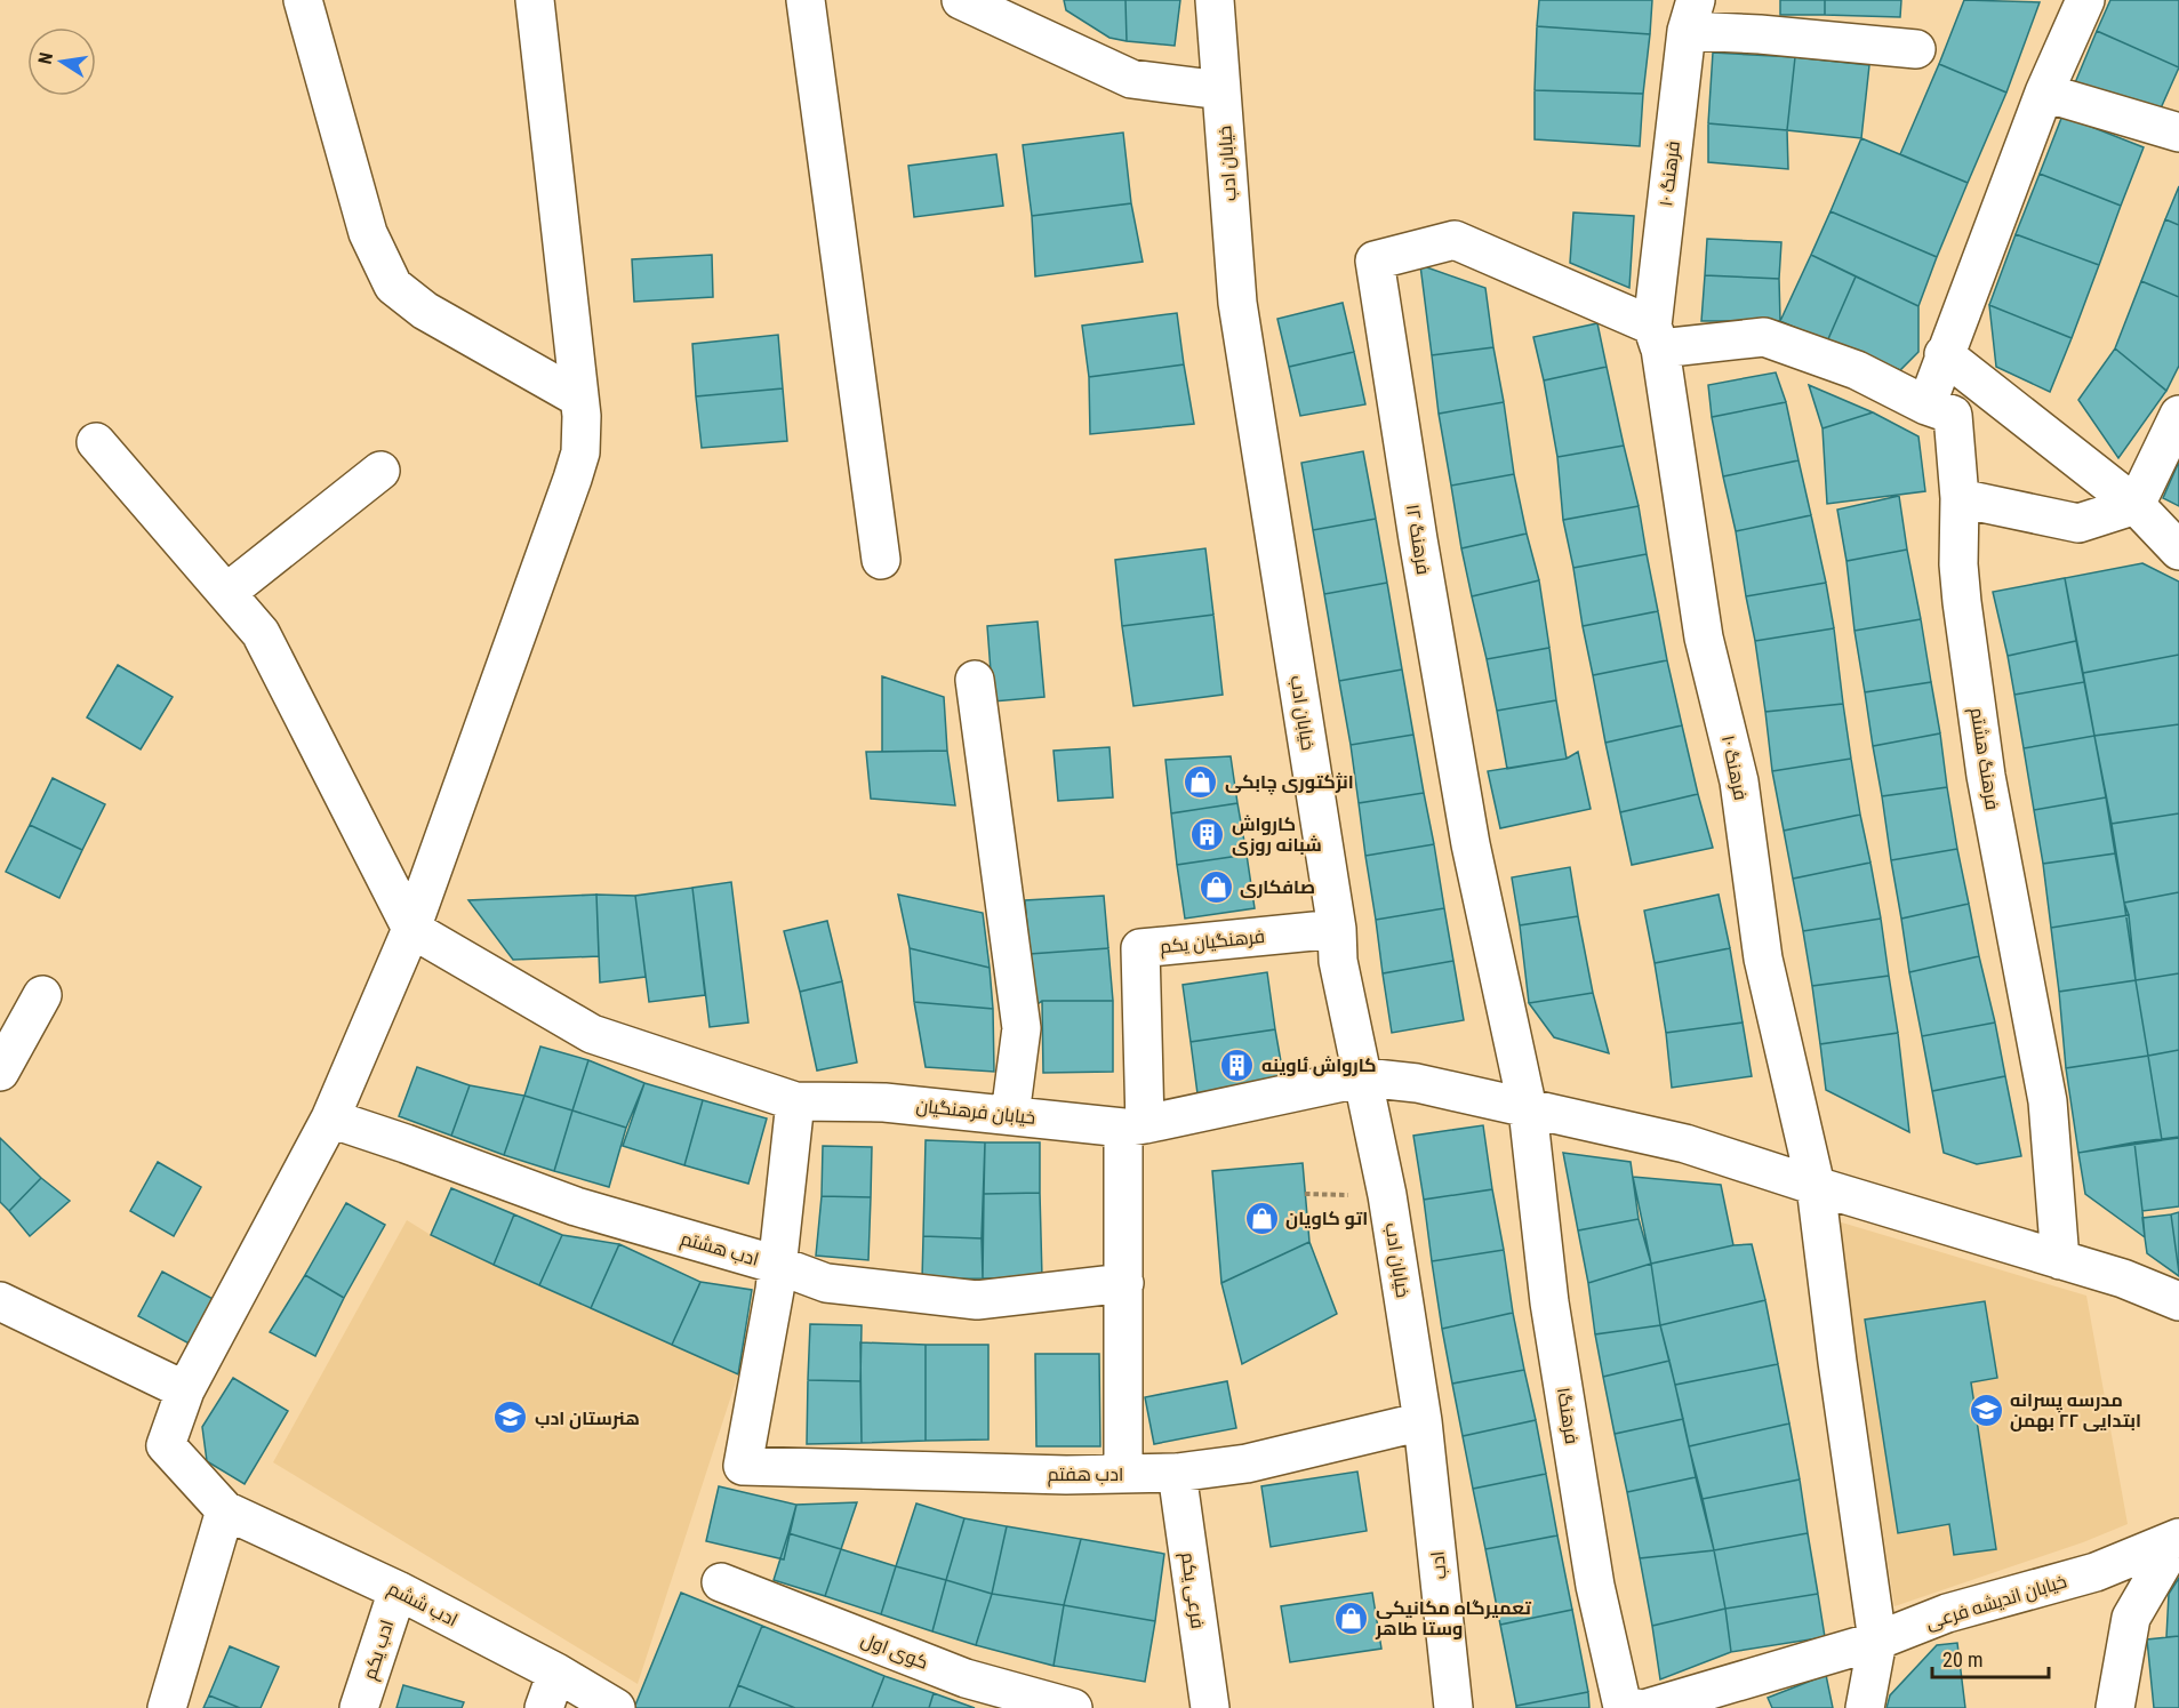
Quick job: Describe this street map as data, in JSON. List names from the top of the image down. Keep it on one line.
{"streets":{"street":["خیابان ادب","فرهنگ ۱۰","فرهنگ ۱۲","فرهنگ هشتم","فرهنگیان یکم","خیابان فرهنگیان","ادب هشتم","فرهنگ۱","ادب هفتم","ادب","فرعی یکم","خیابان اندیشه فرعی","ادب ششم","ادب یکم","کوی اول"]},"crossings":[["خیابان ادب","فرهنگیان یکم"],["خیابان ادب","خیابان فرهنگیان"],["خیابان ادب","ادب هفتم"],["خیابان ادب","ادب"],["فرهنگ ۱۰","فرهنگ ۱۲"],["فرهنگ ۱۰","خیابان فرهنگیان"],["فرهنگ ۱۰","خیابان اندیشه فرعی"],["فرهنگ ۱۲","خیابان فرهنگیان"],["فرهنگ ۱۲","فرهنگ۱"],["فرهنگ هشتم","خیابان فرهنگیان"],["فرهنگیان یکم","خیابان فرهنگیان"],["خیابان فرهنگیان","فرهنگ۱"],["ادب هشتم","ادب هفتم"],["ادب هفتم","ادب"],["ادب هفتم","فرعی یکم"],["ادب ششم","ادب یکم"]],"places":{"shop":["انژکتوری چابکی","صافکاری","اتو کاویان","تعمیرگاه مکانیکی وستا طاهر"],"building":["کارواش شبانه روزی","کارواش ئاوینه"],"school or university":["مدرسه پسرانه ابتدایی ۲۲ بهمن","هنرستان ادب"]},"scale_bar":"20 m","north":"left"}
